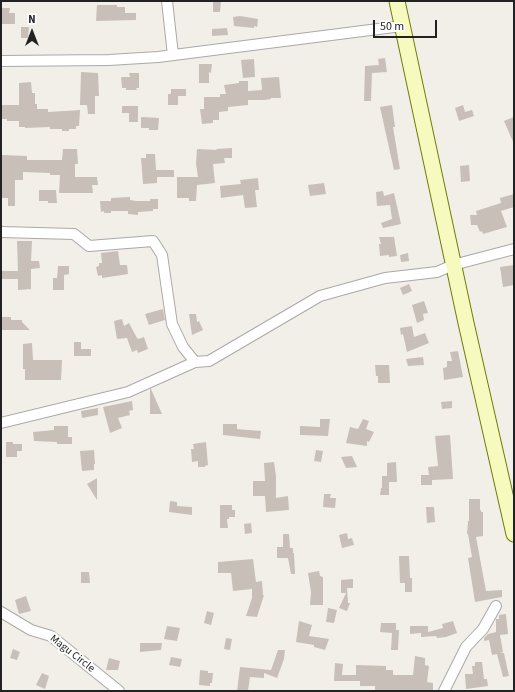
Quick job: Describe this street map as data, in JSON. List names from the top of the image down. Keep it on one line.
{"streets":{"street":["Magu Circle"]},"scale_bar":"50 m","north":"top"}
